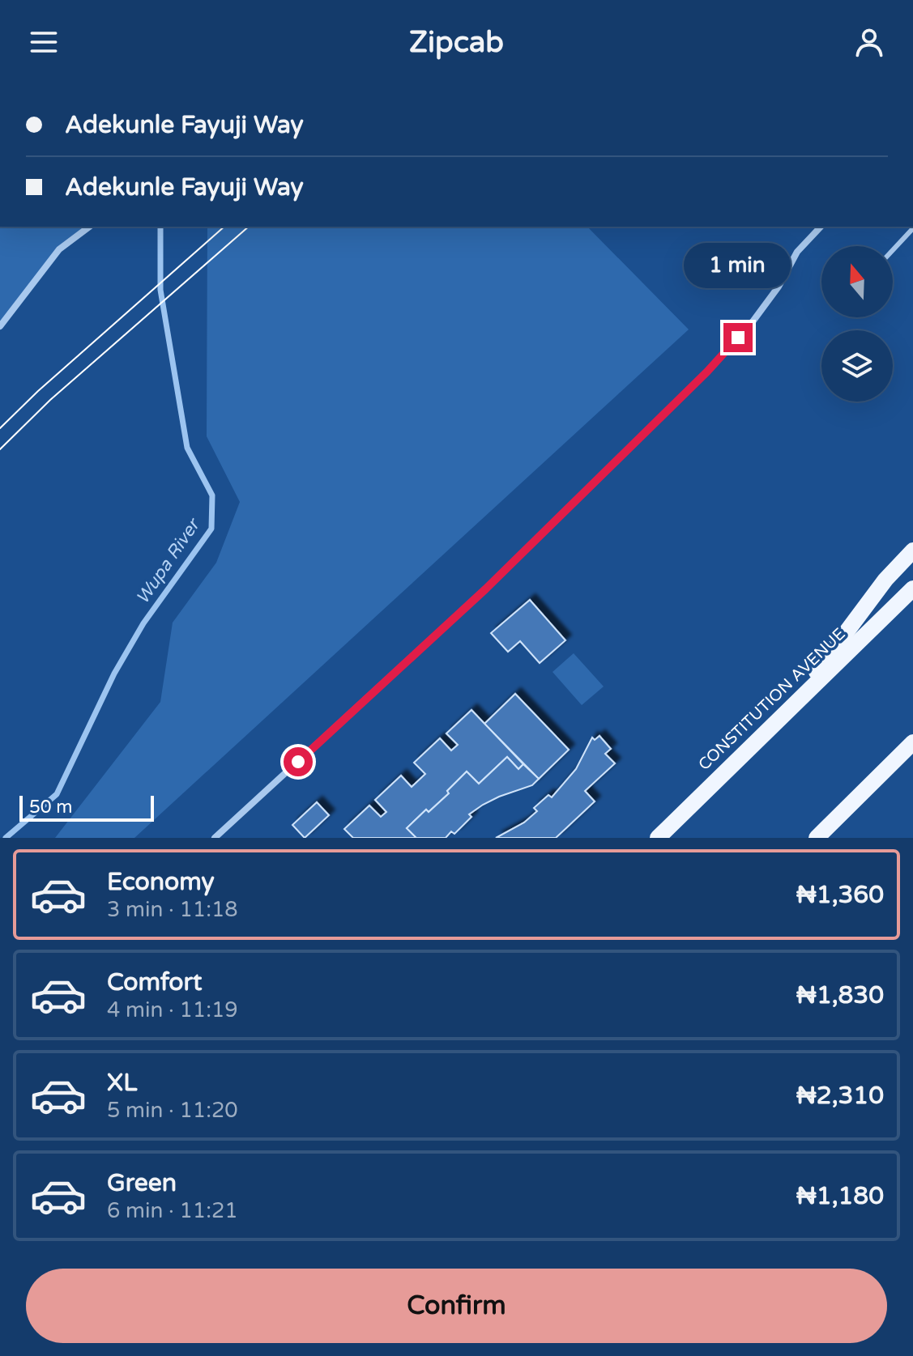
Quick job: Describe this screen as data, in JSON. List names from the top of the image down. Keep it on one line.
{"streets":{"main road":["CONSTITUTION AVENUE"]},"water":["Wupa River"],"scale_bar":"50 m","north":"top","page":{"header":"Zipcab","banner":["Adekunle Fayuji Way","Adekunle Fayuji Way"],"bubble":"1 min","scale":"50 m","list":[{"name":"Economy","note":"3 min · 11:18","value":"₦1,360"},{"name":"Comfort","note":"4 min · 11:19","value":"₦1,830"},{"name":"XL","note":"5 min · 11:20","value":"₦2,310"},{"name":"Green","note":"6 min · 11:21","value":"₦1,180"}],"buttons":"Confirm"}}
